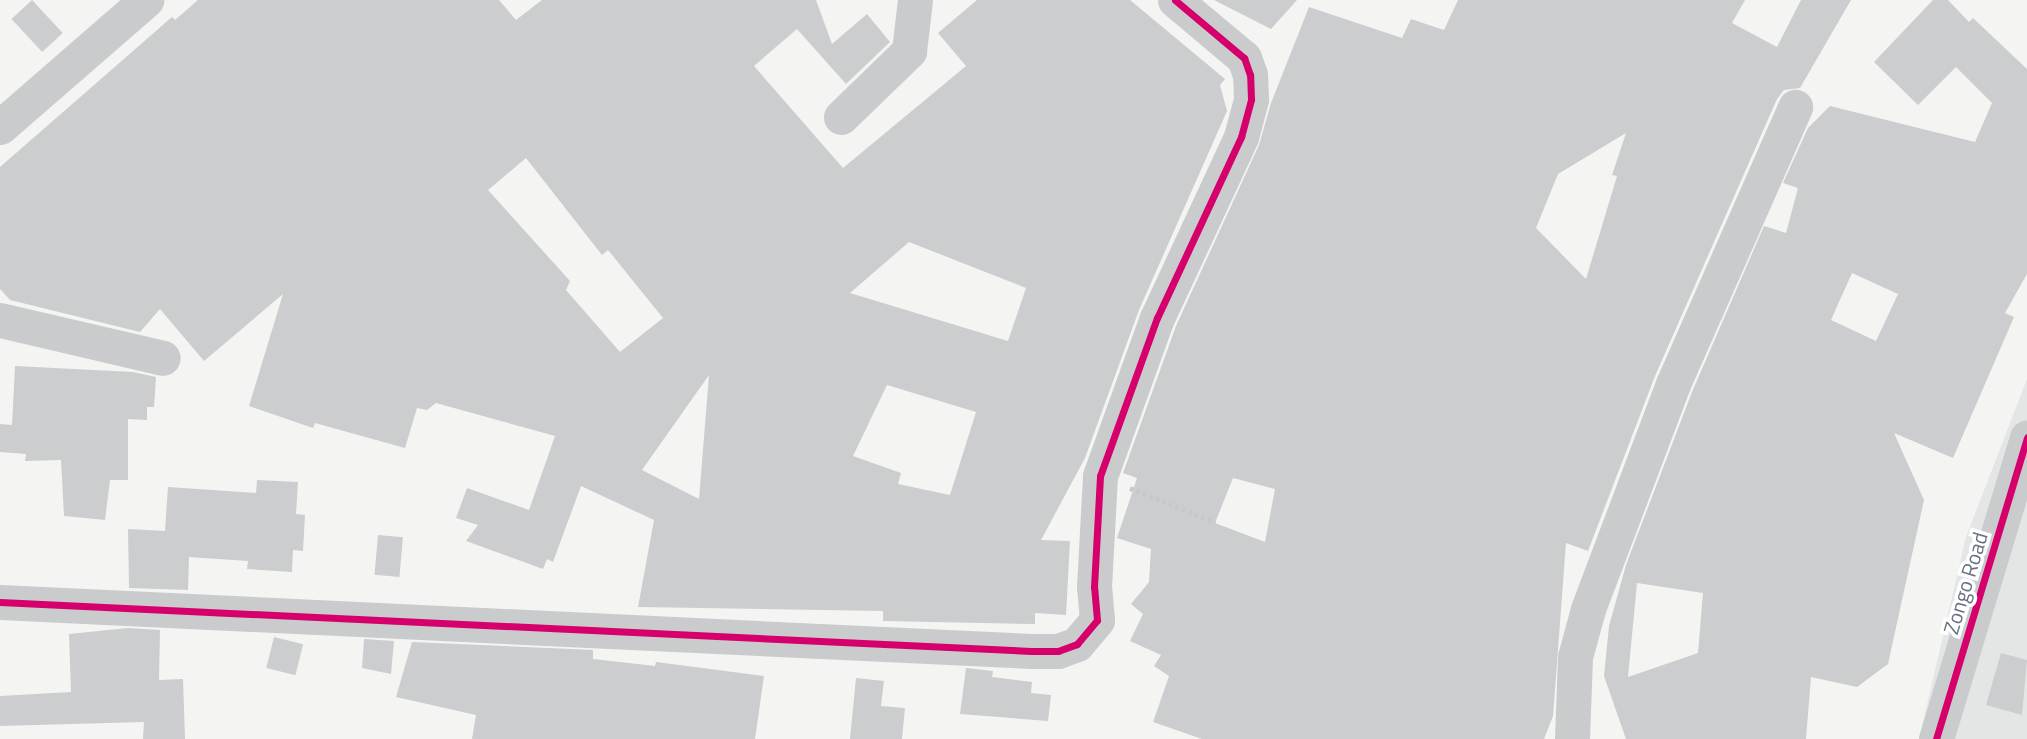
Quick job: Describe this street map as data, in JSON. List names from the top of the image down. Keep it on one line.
{"streets":{"street":["Zongo Road"]}}
